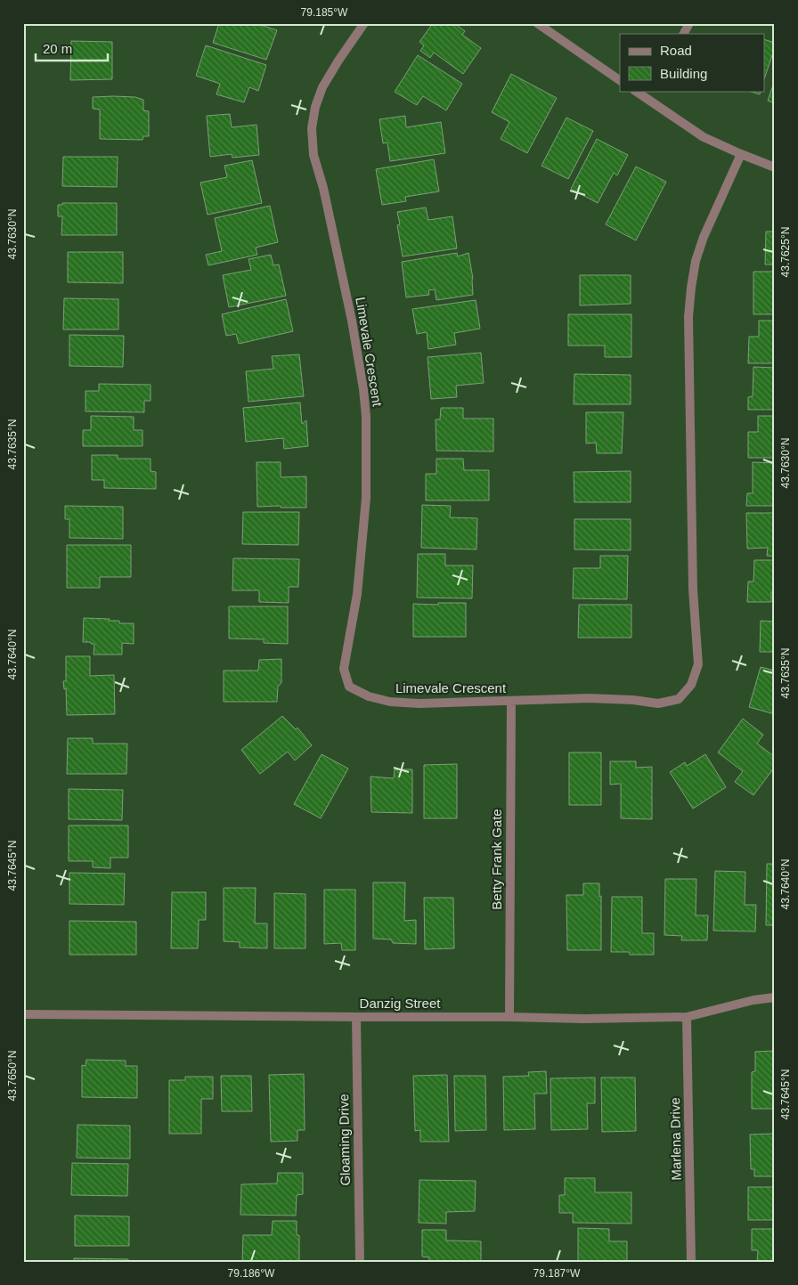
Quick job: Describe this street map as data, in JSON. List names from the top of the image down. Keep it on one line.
{"streets":{"street":["Limevale Crescent","Betty Frank Gate","Danzig Street","Marlena Drive","Gloaming Drive"]},"crossings":[["Limevale Crescent","Betty Frank Gate"],["Betty Frank Gate","Danzig Street"],["Danzig Street","Marlena Drive"],["Danzig Street","Gloaming Drive"]],"legend":["Road","Building"],"scale_bar":"20 m","coordinates":["79.185°W","43.7630°N","43.7625°N","43.7635°N","43.7640°N","43.7645°N","43.7650°N","79.186°W","79.187°W"]}
